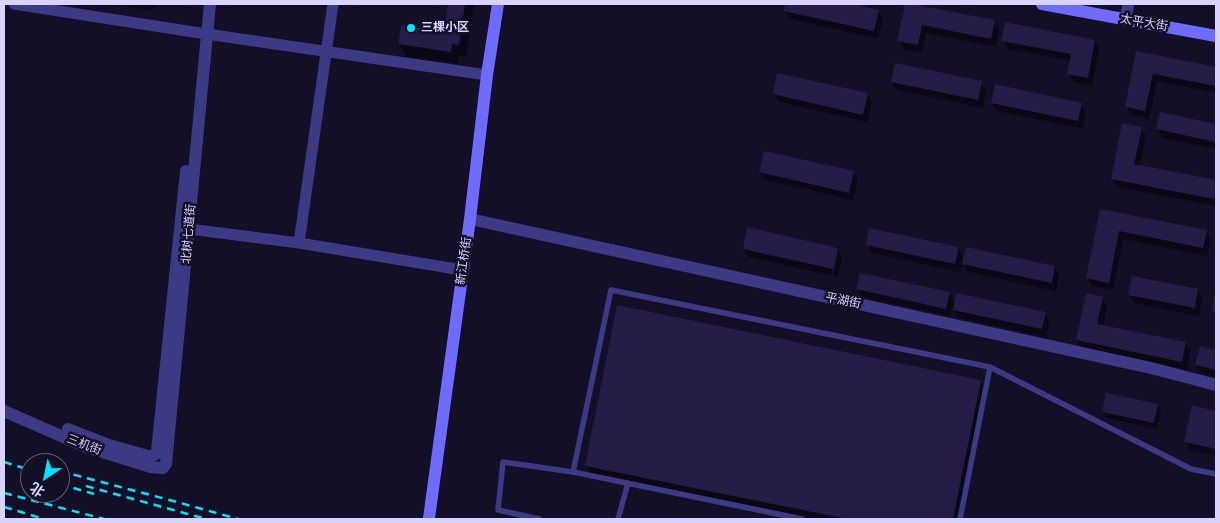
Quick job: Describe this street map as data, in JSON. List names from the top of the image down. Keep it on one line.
{"streets":{"main road":["太平大街","新江桥街"],"street":["北树七道街","平湖街","三机街"]},"crossings":[["北树七道街","三机街"],["新江桥街","平湖街"]],"places":["三棵小区"],"north":"bottom left"}
